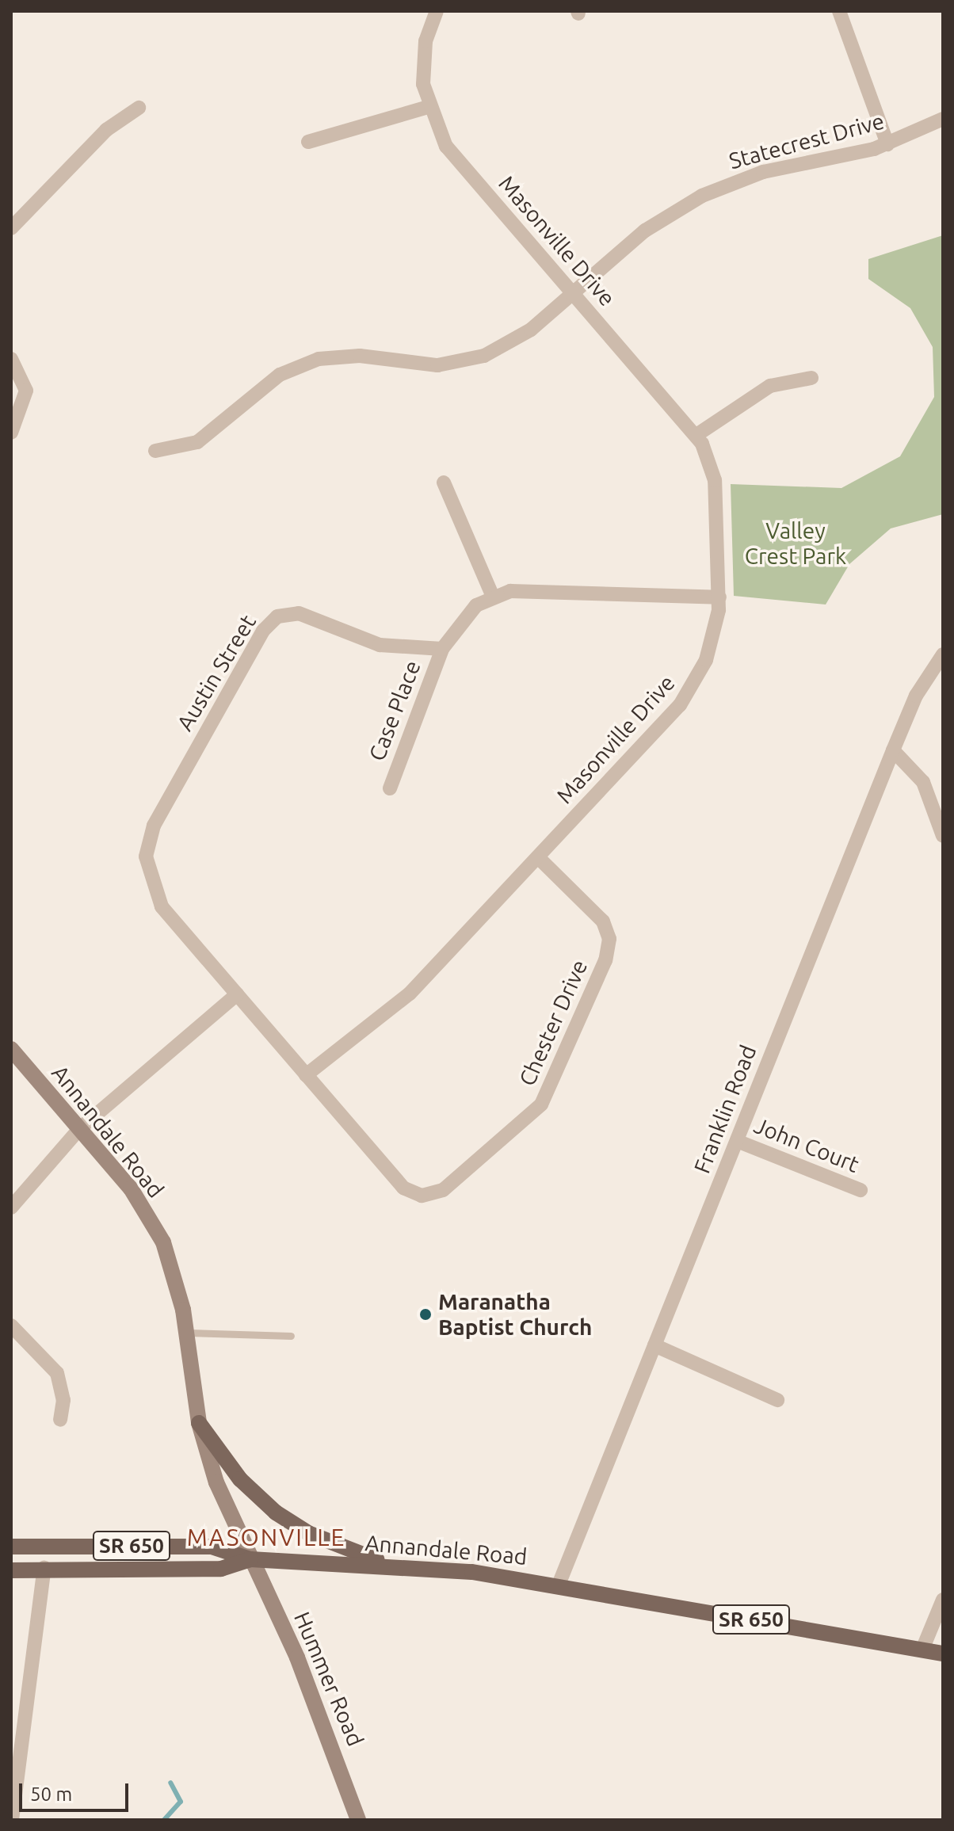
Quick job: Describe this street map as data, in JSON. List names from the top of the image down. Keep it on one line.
{"streets":{"main road":["Annandale Road","SR 650","Hummer Road"],"street":["Statecrest Drive","Masonville Drive","Austin Street","Case Place","Chester Drive","Franklin Road","John Court"]},"crossings":[["Statecrest Drive","Masonville Drive"],["Masonville Drive","Chester Drive"],["Austin Street","Case Place"],["Franklin Road","Annandale Road"],["Franklin Road","John Court"],["Annandale Road","SR 650"],["Annandale Road","Hummer Road"],["SR 650","Hummer Road"]],"districts":["MASONVILLE"],"parks":["Valley Crest Park"],"places":["Maranatha Baptist Church"],"scale_bar":"50 m"}
